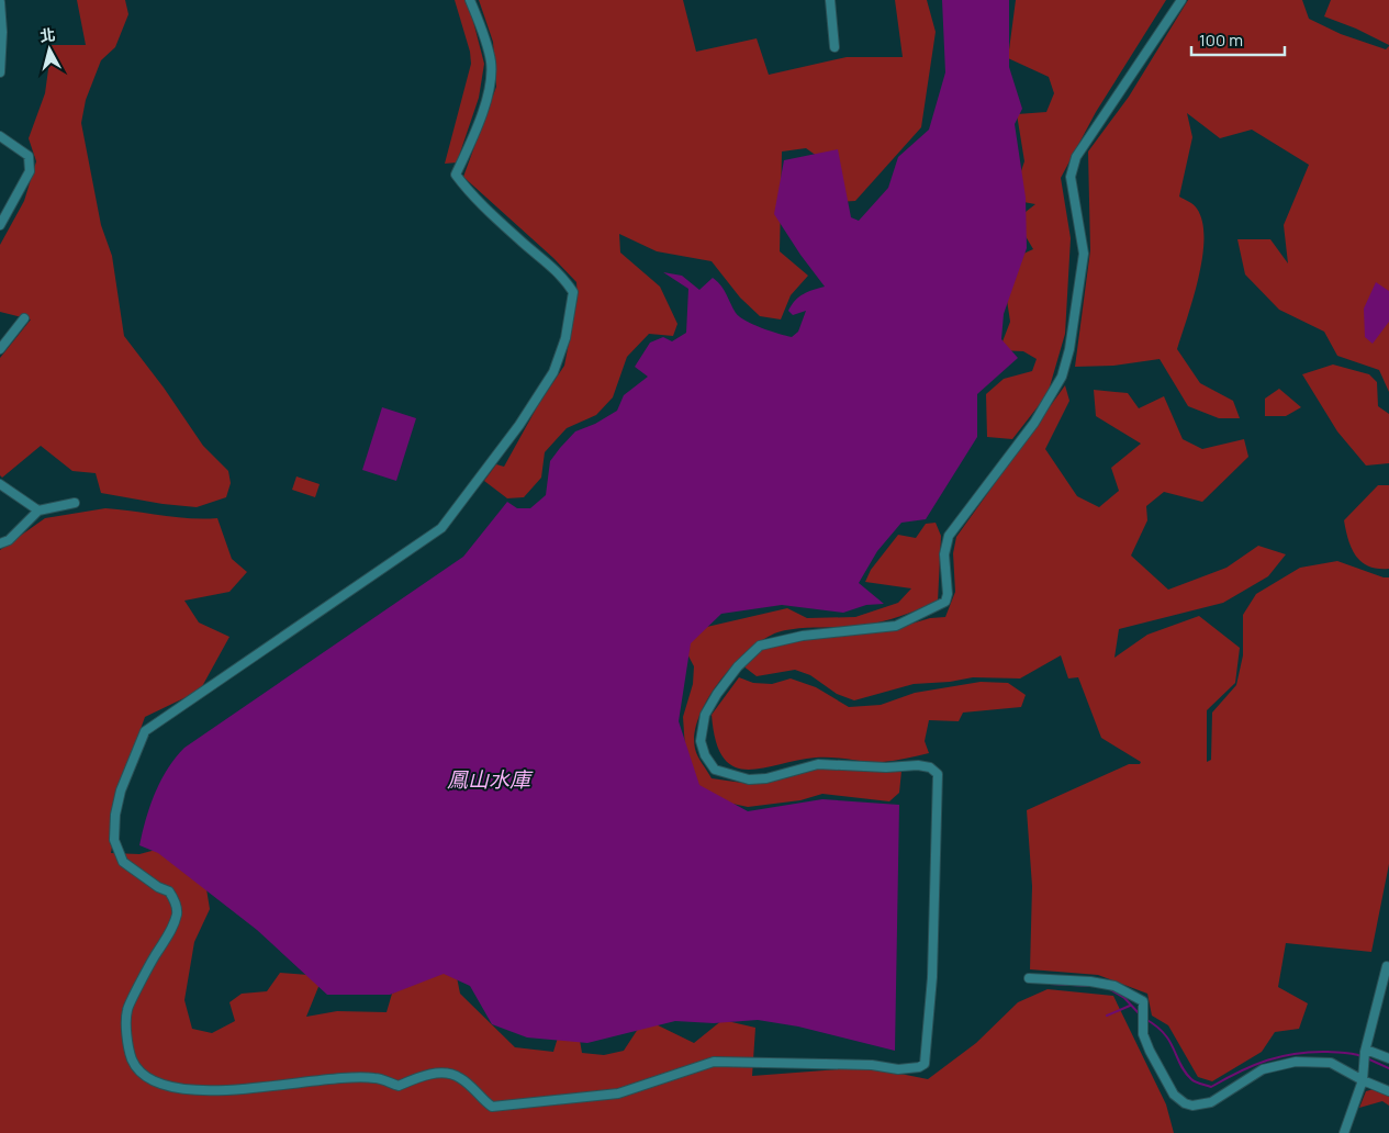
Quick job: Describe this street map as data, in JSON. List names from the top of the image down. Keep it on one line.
{"water":["鳳山水庫"],"scale_bar":"100 m","north":"top"}
